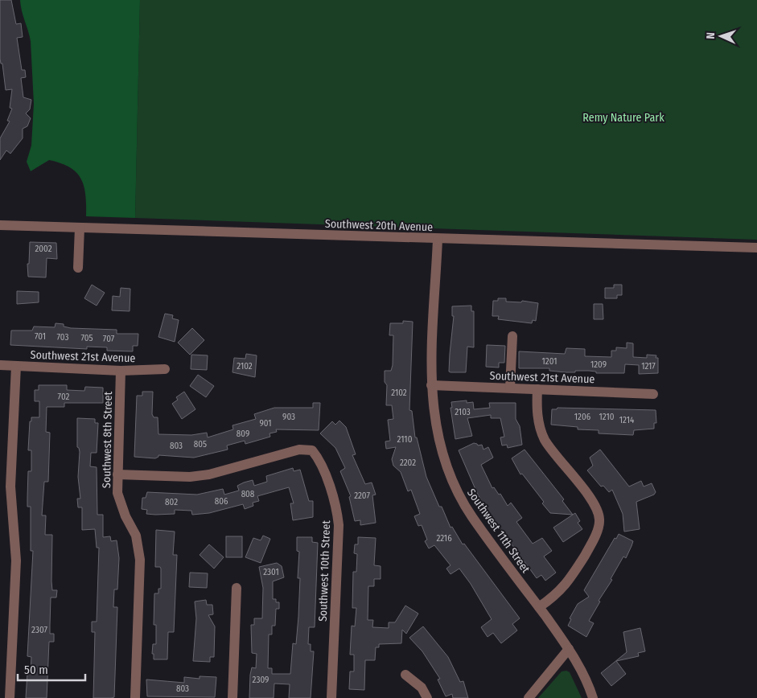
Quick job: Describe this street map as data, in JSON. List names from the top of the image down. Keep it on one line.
{"streets":{"street":["Southwest 20th Avenue","Southwest 21st Avenue","Southwest 8th Street","Southwest 11th Street","Southwest 10th Street"]},"crossings":[["Southwest 20th Avenue","Southwest 11th Street"],["Southwest 21st Avenue","Southwest 8th Street"],["Southwest 21st Avenue","Southwest 11th Street"],["Southwest 8th Street","Southwest 10th Street"]],"parks":["Remy Nature Park"],"house_numbers":["2002","701","703","705","707","1201","1209","2102","1217","2102","702","2103","903","1206","1210","1214","901","809","2110","805","803","2202","808","2207","806","802","2216","2301","2307","2309","803"],"scale_bar":"50 m","north":"left"}
